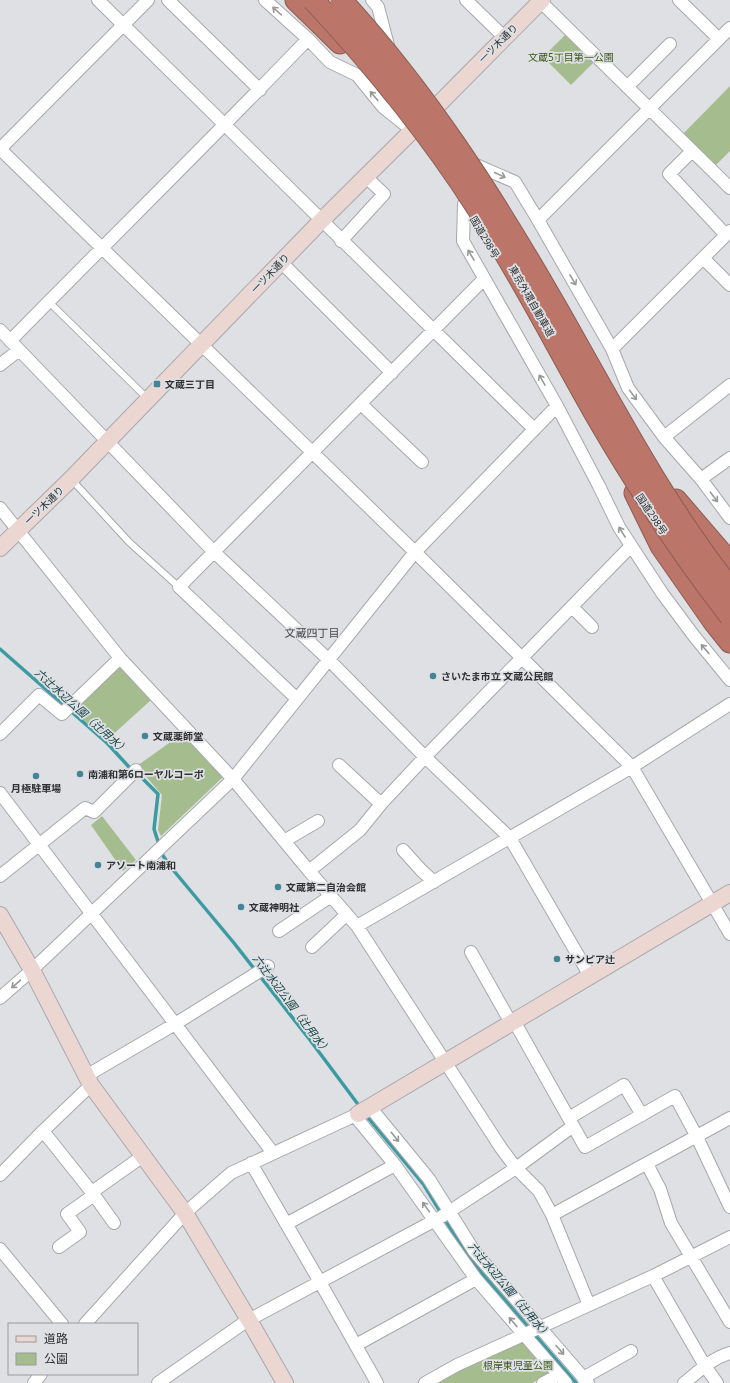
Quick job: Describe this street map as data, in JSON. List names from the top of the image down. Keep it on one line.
{"streets":{"highway":["国道298号","東京外環自動車道"],"street":["一ツ木通り"]},"crossings":[["一ツ木通り","国道298号"],["国道298号","東京外環自動車道"]],"districts":["文蔵四丁目"],"water":["六辻水辺公園（辻用水）"],"parks":["文蔵5丁目第一公園","根岸東児童公園"],"places":{"transit":["文蔵三丁目"],"other":["さいたま市立 文蔵公民館","文蔵薬師堂","南浦和第6ローヤルコーポ","月極駐車場","アソート南浦和","文蔵第二自治会館","文蔵神明社","サンピア辻"]},"legend":["道路","公園"]}
